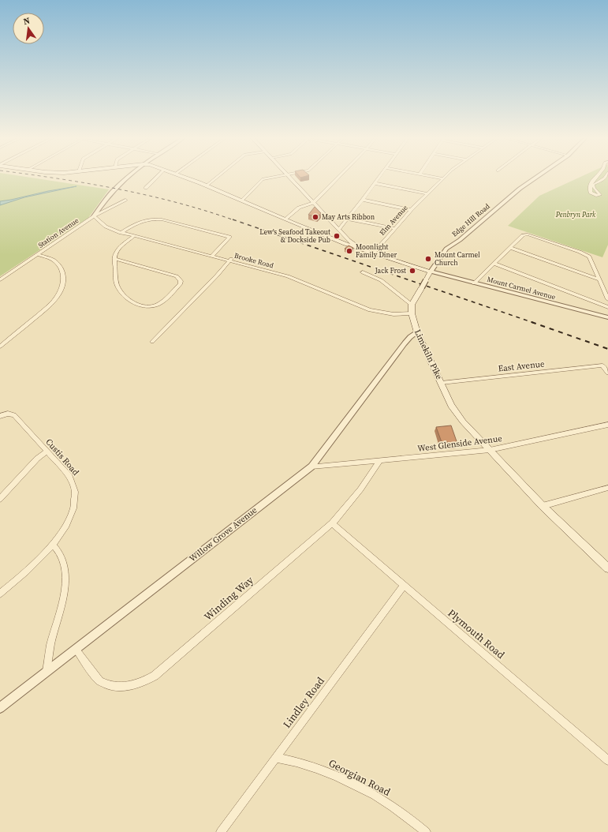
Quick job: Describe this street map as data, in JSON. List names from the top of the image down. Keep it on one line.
{"streets":{"main road":["Limekiln Pike"],"street":["Elm Avenue","Edge Hill Road","Station Avenue","Brooke Road","Mount Carmel Avenue","East Avenue","West Glenside Avenue","Custis Road","Willow Grove Avenue","Winding Way","Plymouth Road","Lindley Road","Georgian Road"]},"crossings":[["Edge Hill Road","Mount Carmel Avenue"],["Station Avenue","Brooke Road"],["Brooke Road","Limekiln Pike"],["Limekiln Pike","East Avenue"],["Limekiln Pike","West Glenside Avenue"],["Limekiln Pike","Willow Grove Avenue"],["West Glenside Avenue","Willow Grove Avenue"],["West Glenside Avenue","Winding Way"],["Willow Grove Avenue","Winding Way"],["Winding Way","Plymouth Road"],["Plymouth Road","Lindley Road"],["Lindley Road","Georgian Road"]],"parks":["Penbryn Park"],"places":["May Arts Ribbon","Lew's Seafood Takeout & Dockside Pub","Moonlight Family Diner","Mount Carmel Church","Jack Frost"],"north":"top"}
